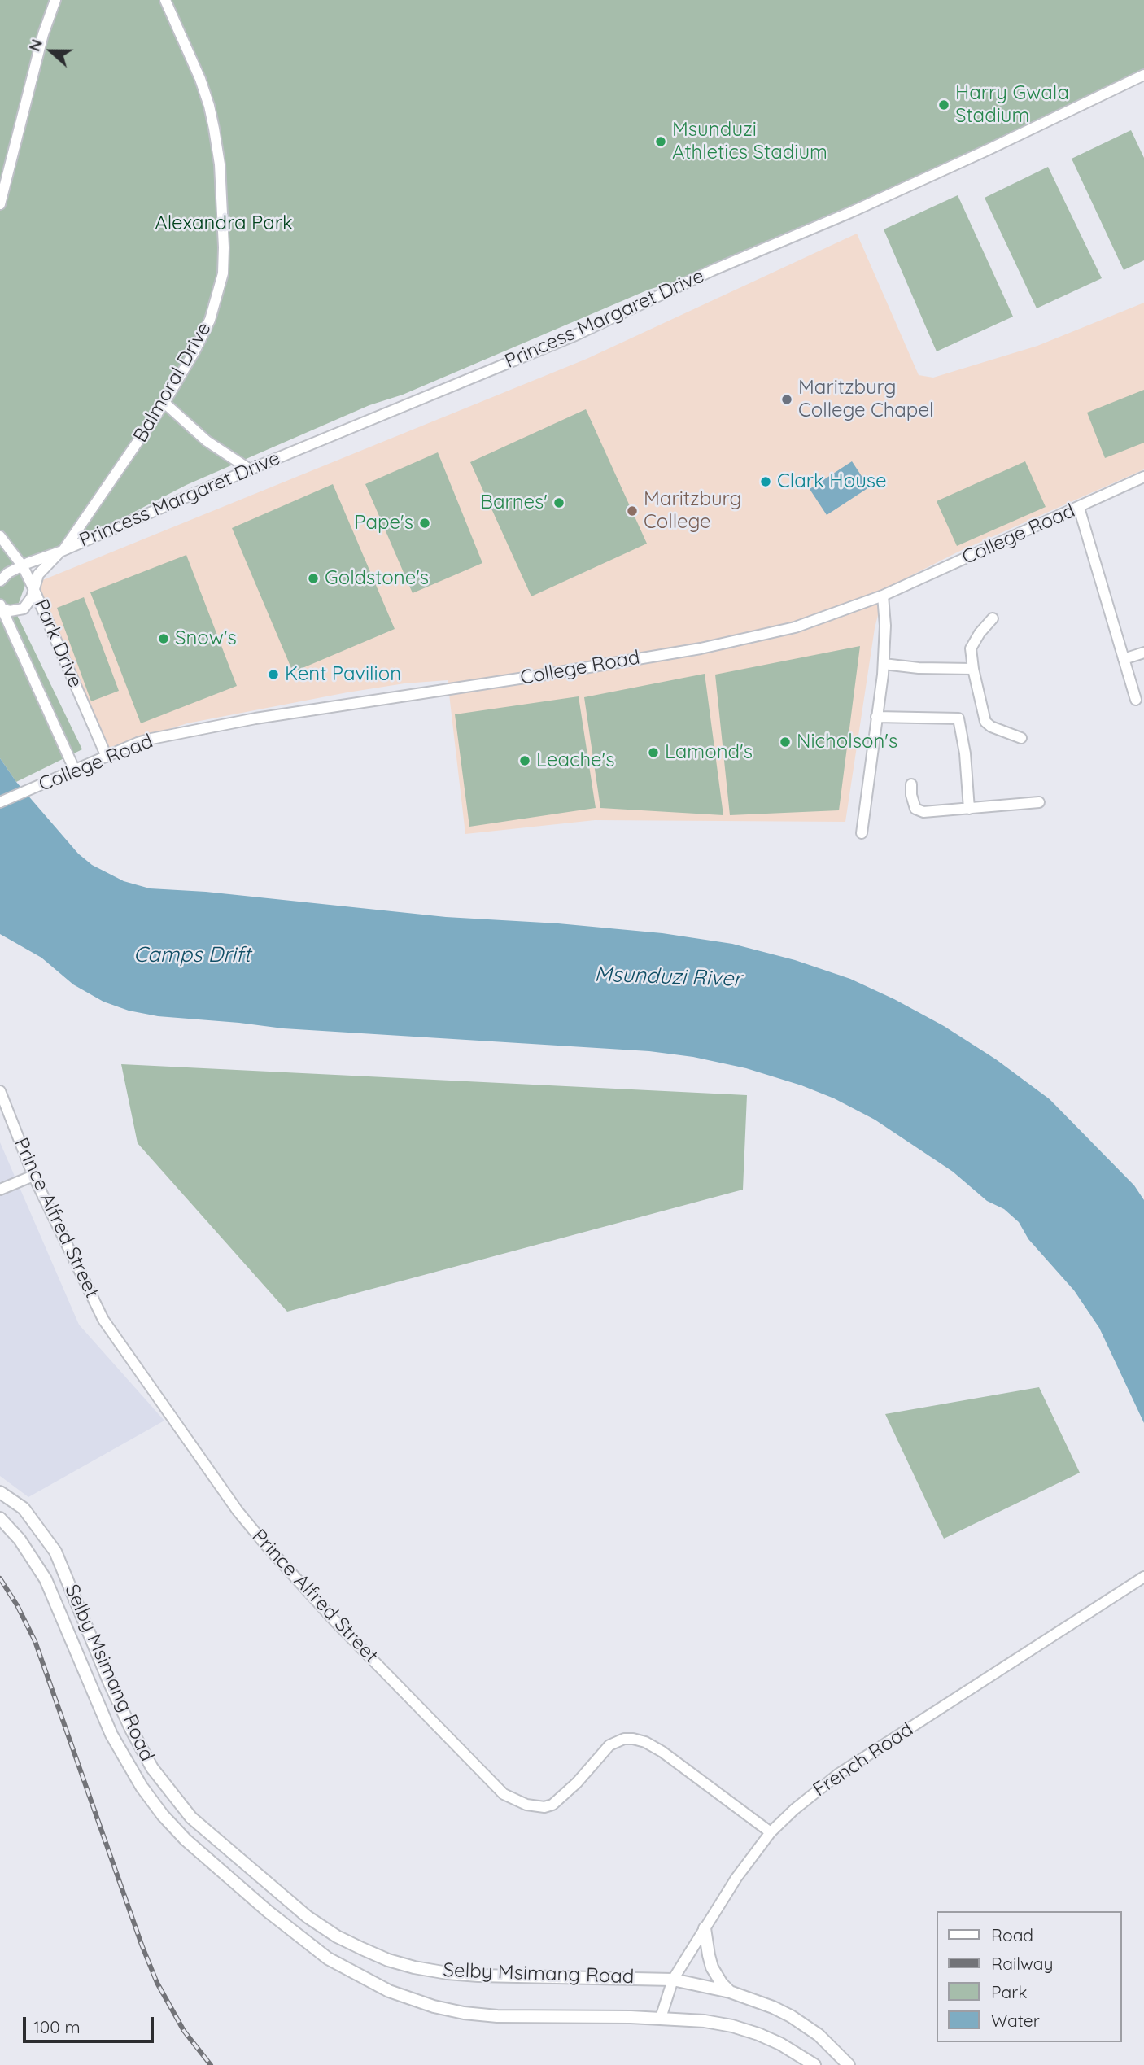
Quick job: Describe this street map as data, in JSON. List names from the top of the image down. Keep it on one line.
{"streets":{"main road":["Selby Msimang Road"],"street":["Princess Margaret Drive","Balmoral Drive","College Road","Park Drive","Prince Alfred Street","French Road"]},"crossings":[["Princess Margaret Drive","Balmoral Drive"],["Princess Margaret Drive","Park Drive"],["College Road","Park Drive"],["Prince Alfred Street","French Road"],["Selby Msimang Road","French Road"]],"water":["Camps Drift","Msunduzi River"],"parks":["Alexandra Park"],"places":["Harry Gwala Stadium","Msunduzi Athletics Stadium","Maritzburg College Chapel","Clark House","Barnes'","Maritzburg College","Pape's","Goldstone's","Snow's","Kent Pavilion","Nicholson's","Lamond's","Leache's"],"legend":["Road","Railway","Park","Water"],"scale_bar":"100 m","north":"left"}
